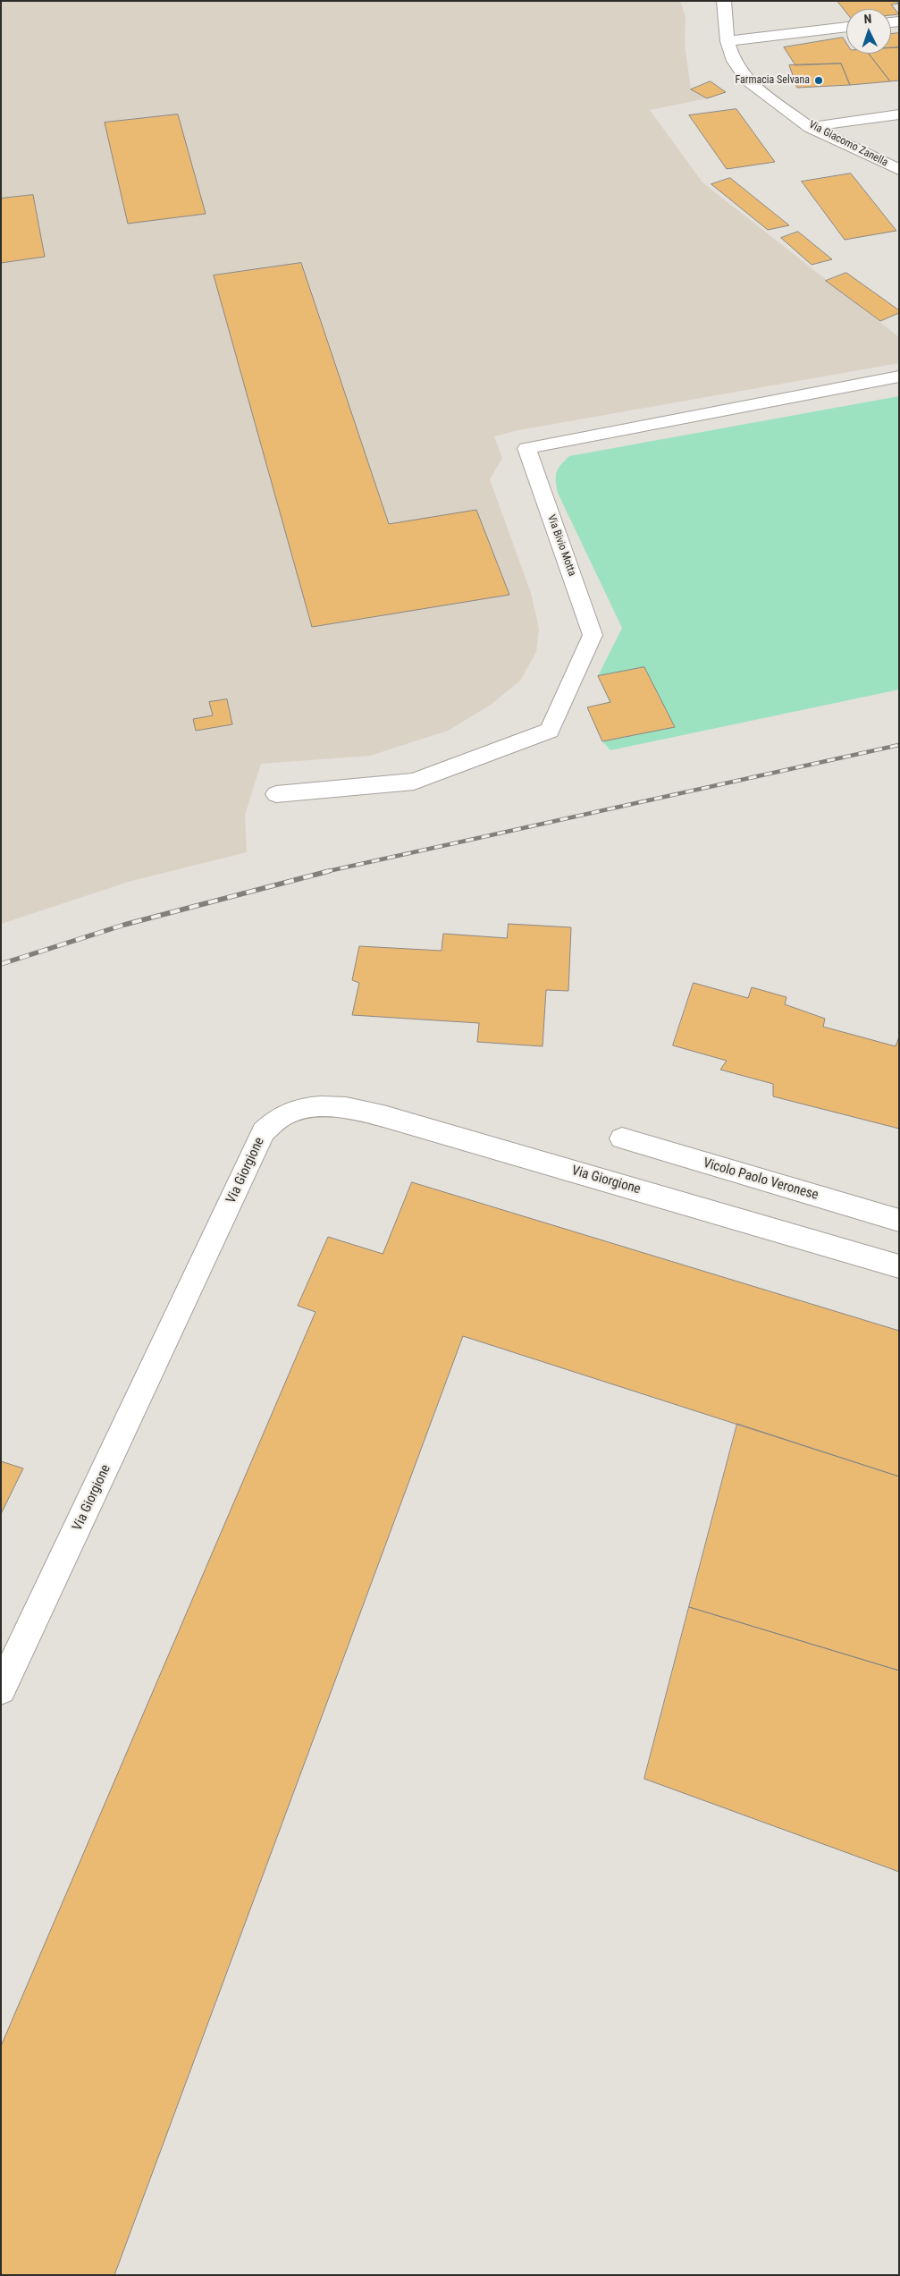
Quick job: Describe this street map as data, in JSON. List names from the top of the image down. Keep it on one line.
{"streets":{"street":["Via Giacomo Zanella","Via Bivio Motta","Via Giorgione","Vicolo Paolo Veronese"]},"places":["Farmacia Selvana"],"north":"top"}
